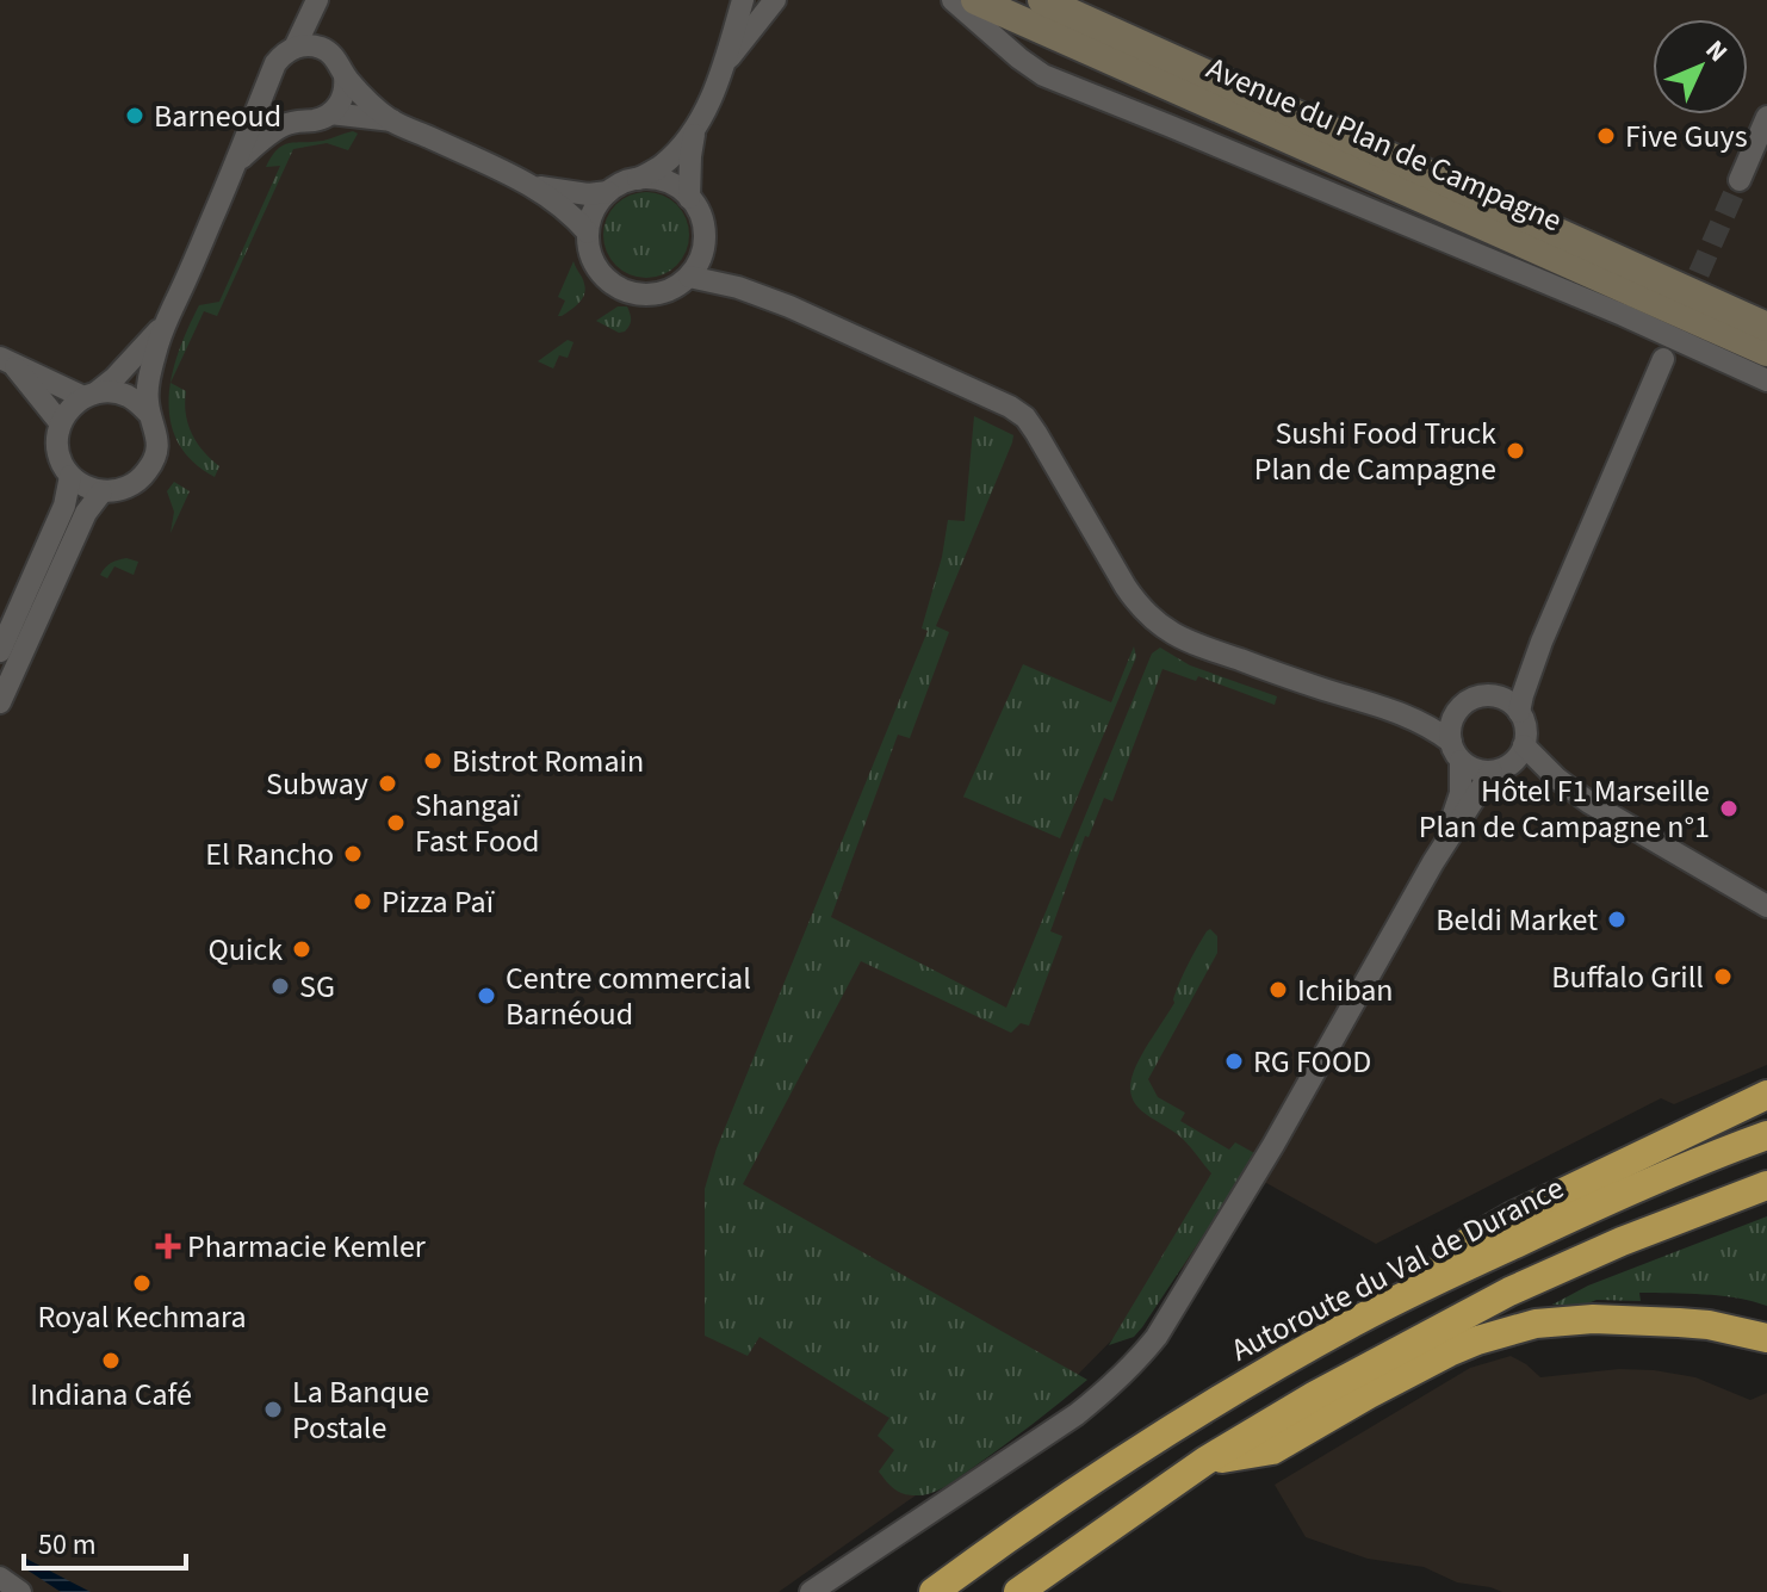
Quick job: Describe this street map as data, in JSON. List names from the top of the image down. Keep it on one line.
{"streets":{"highway":["Autoroute du Val de Durance"],"main road":["Avenue du Plan de Campagne"]},"places":{"other":["Barneoud","Five Guys","Sushi Food Truck Plan de Campagne","Bistrot Romain","Subway","Hôtel F1 Marseille Plan de Campagne n°1","Shangaï Fast Food","El Rancho","Pizza Paï","Beldi Market","Quick","Buffalo Grill","SG","Ichiban","Centre commercial Barnéoud","RG FOOD","Royal Kechmara","Indiana Café","La Banque Postale"],"health":["Pharmacie Kemler"]},"scale_bar":"50 m","north":"top right"}
